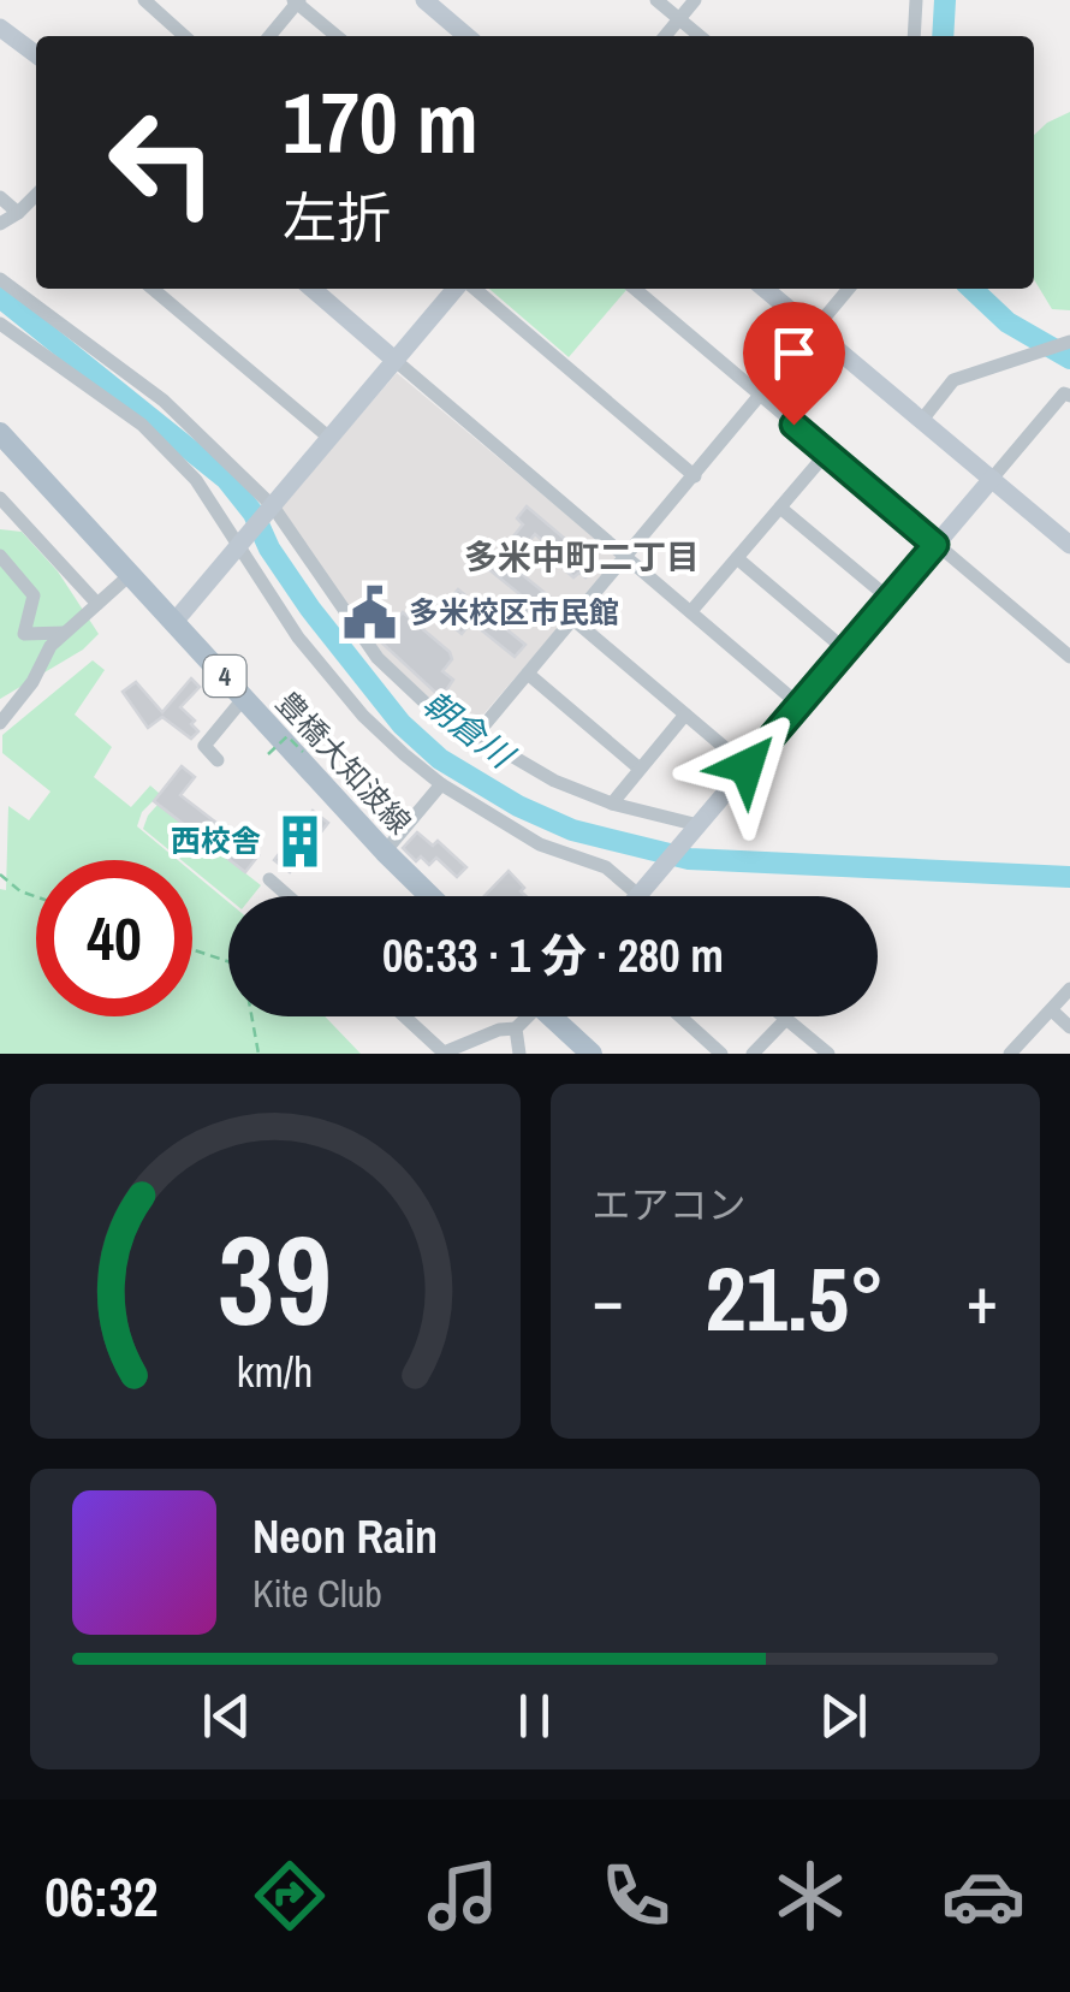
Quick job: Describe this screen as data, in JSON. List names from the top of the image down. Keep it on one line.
{"streets":{"main road":["4","豊橋大知波線"]},"districts":["多米中町二丁目"],"water":["朝倉川"],"places":{"public building":["多米校区市民館"],"building":["西校舎"]},"page":{"turn":["170 m","左折"],"limit":"40","trip":"06:33 · 1 分 · 280 m","tile":"エアコン","heat":["−","21.5°","+"],"song":["Neon Rain","Kite Club"],"tabs":"06:32","gauge":["39","km/h"]}}
